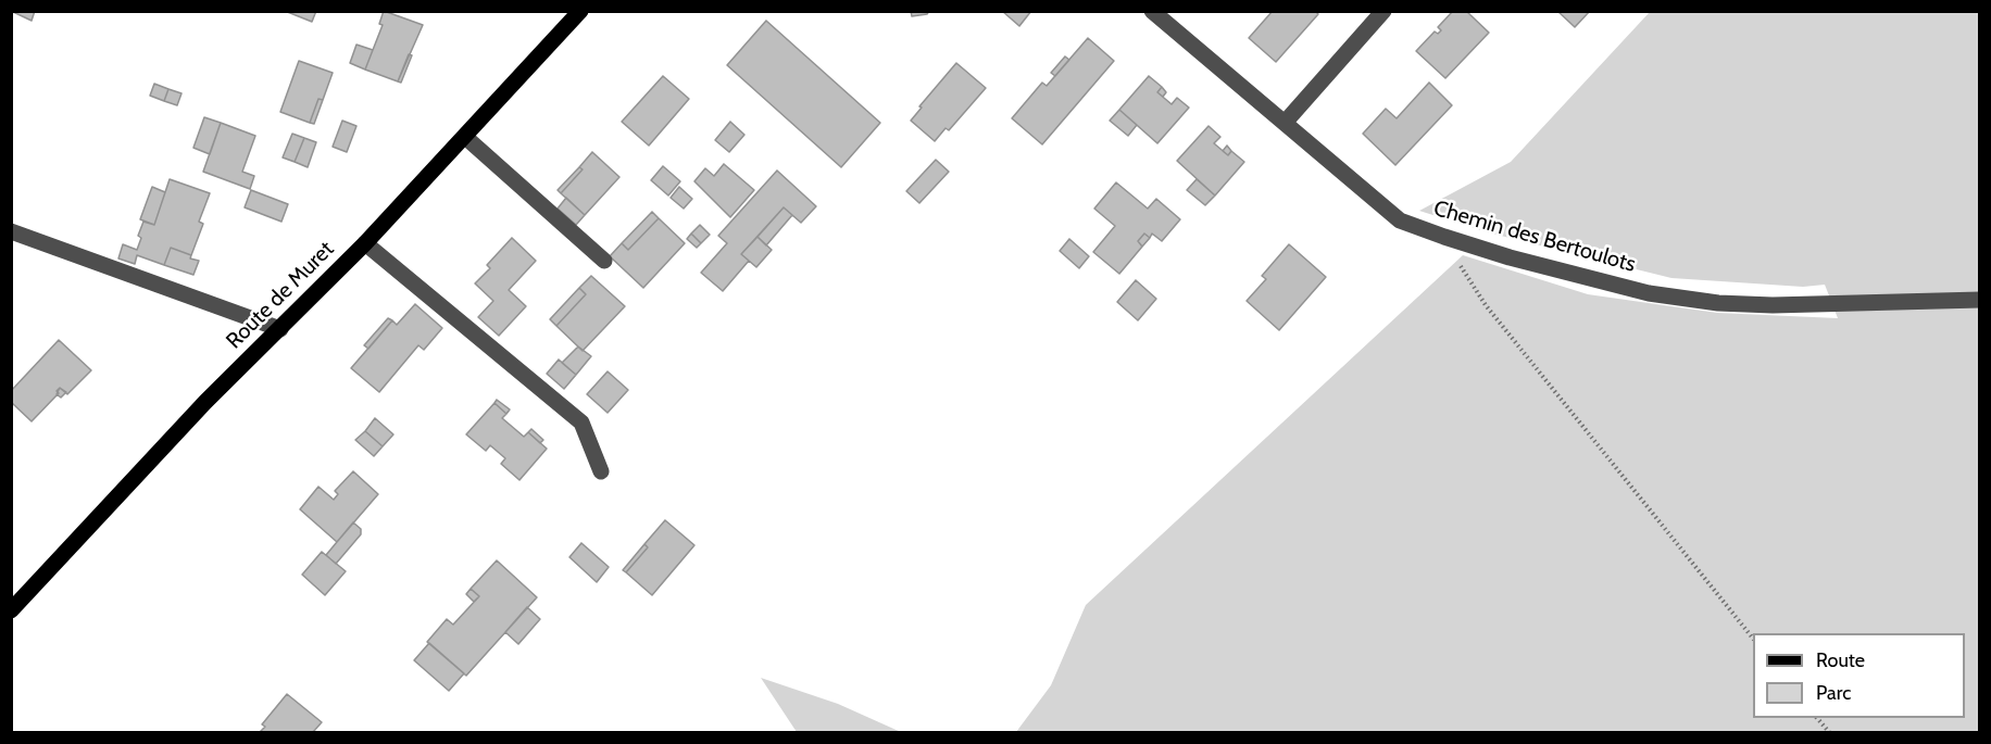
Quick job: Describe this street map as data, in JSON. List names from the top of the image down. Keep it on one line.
{"streets":{"main road":["Route de Muret"],"street":["Chemin des Bertoulots"]},"legend":["Route","Parc"]}
